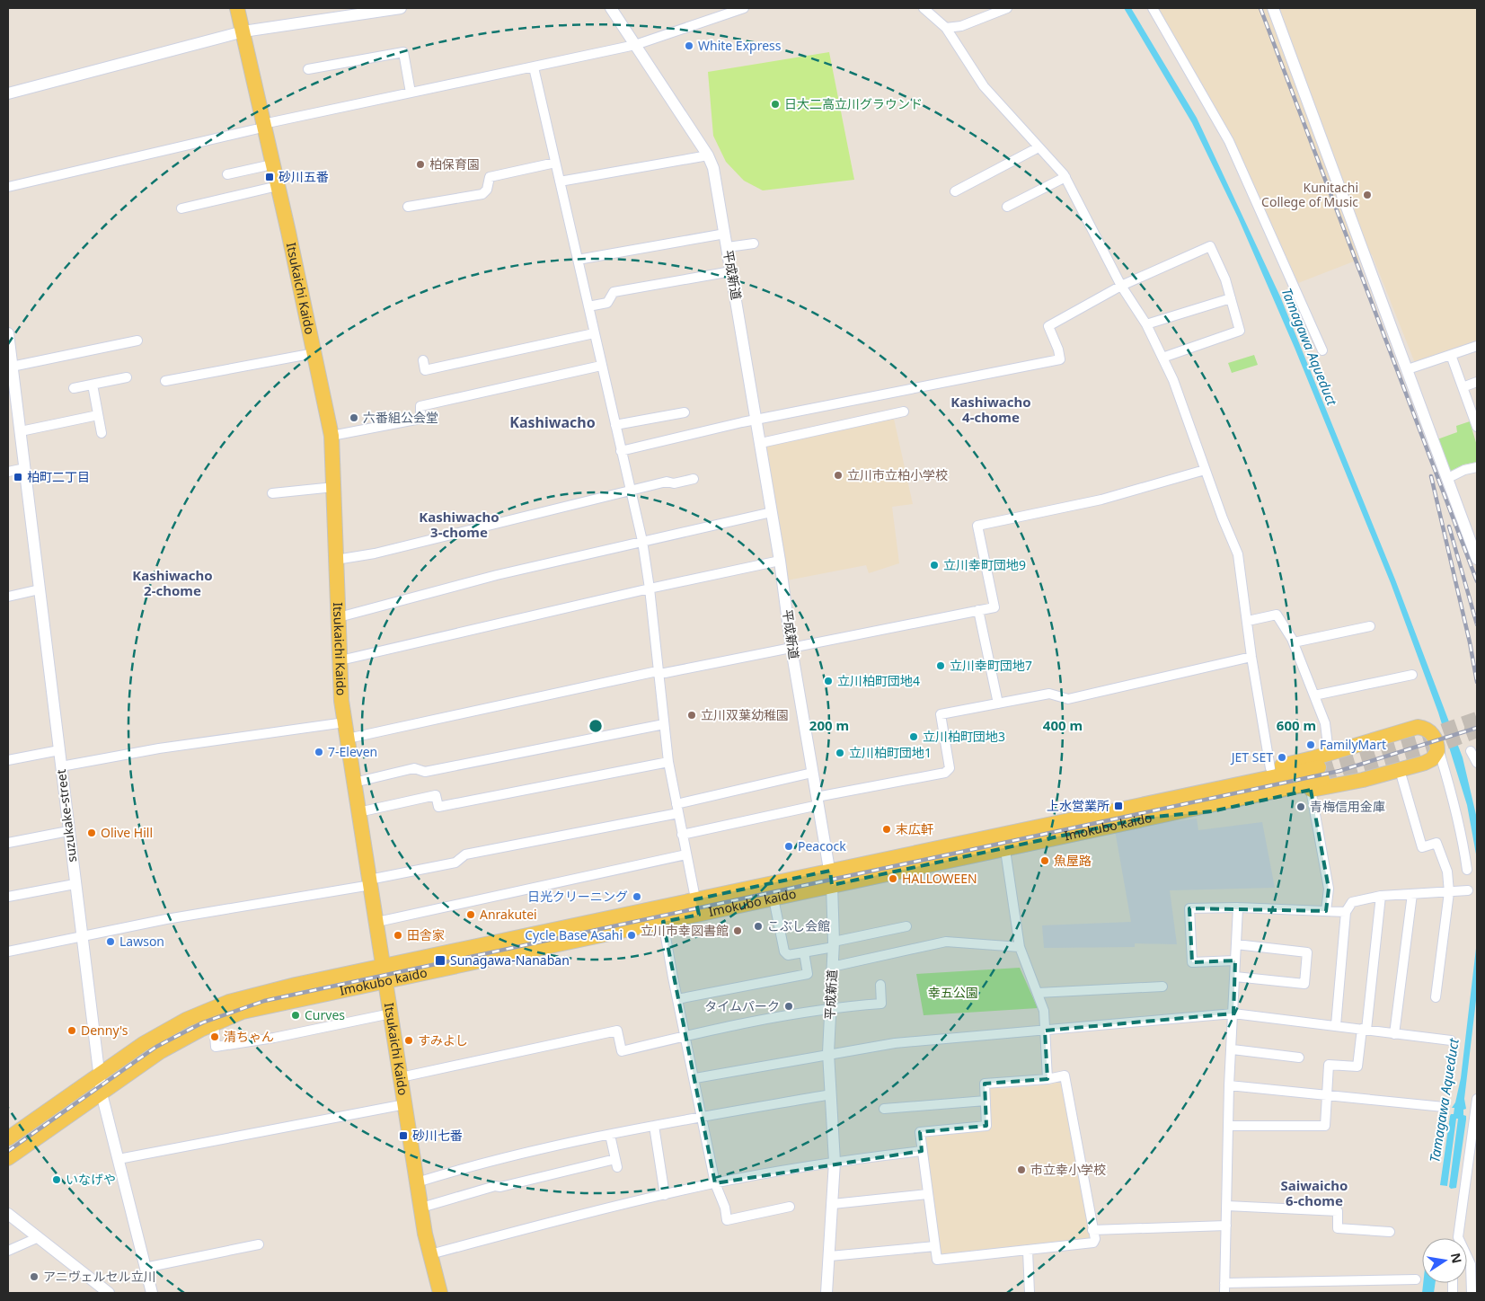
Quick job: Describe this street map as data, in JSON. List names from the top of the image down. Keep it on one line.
{"streets":{"main road":["Itsukaichi Kaido","Imokubo kaido"],"street":["平成新道","suzukake-street"]},"crossings":[["平成新道","Imokubo kaido"],["Itsukaichi Kaido","Imokubo kaido"],["suzukake-street","Imokubo kaido"]],"districts":["Kashiwacho 4-chome","Kashiwacho","Kashiwacho 3-chome","Kashiwacho 2-chome","Saiwaicho 6-chome"],"water":["Tamagawa Aqueduct"],"parks":["幸五公園"],"places":{"other":["White Express","日大二高立川グラウンド","柏保育園","Kunitachi College of Music","六番組公会堂","立川市立柏小学校","立川幸町団地9","立川幸町団地7","立川柏町団地4","立川双葉幼稚園","立川柏町団地3","FamilyMart","7-Eleven","立川柏町団地1","JET SET","青梅信用金庫","末広軒","Olive Hill","Peacock","魚屋路","HALLOWEEN","日光クリーニング","Anrakutei","こぶし会館","立川市幸図書館","田舎家","Cycle Base Asahi","Lawson","タイムパーク","Curves","Denny's","清ちゃん","すみよし","市立幸小学校","いなげや","アニヴェルセル立川"],"transit":["砂川五番","柏町二丁目","上水営業所","Sunagawa-Nanaban","砂川七番"]},"north":"right","rings":["200 m","400 m","600 m"]}
